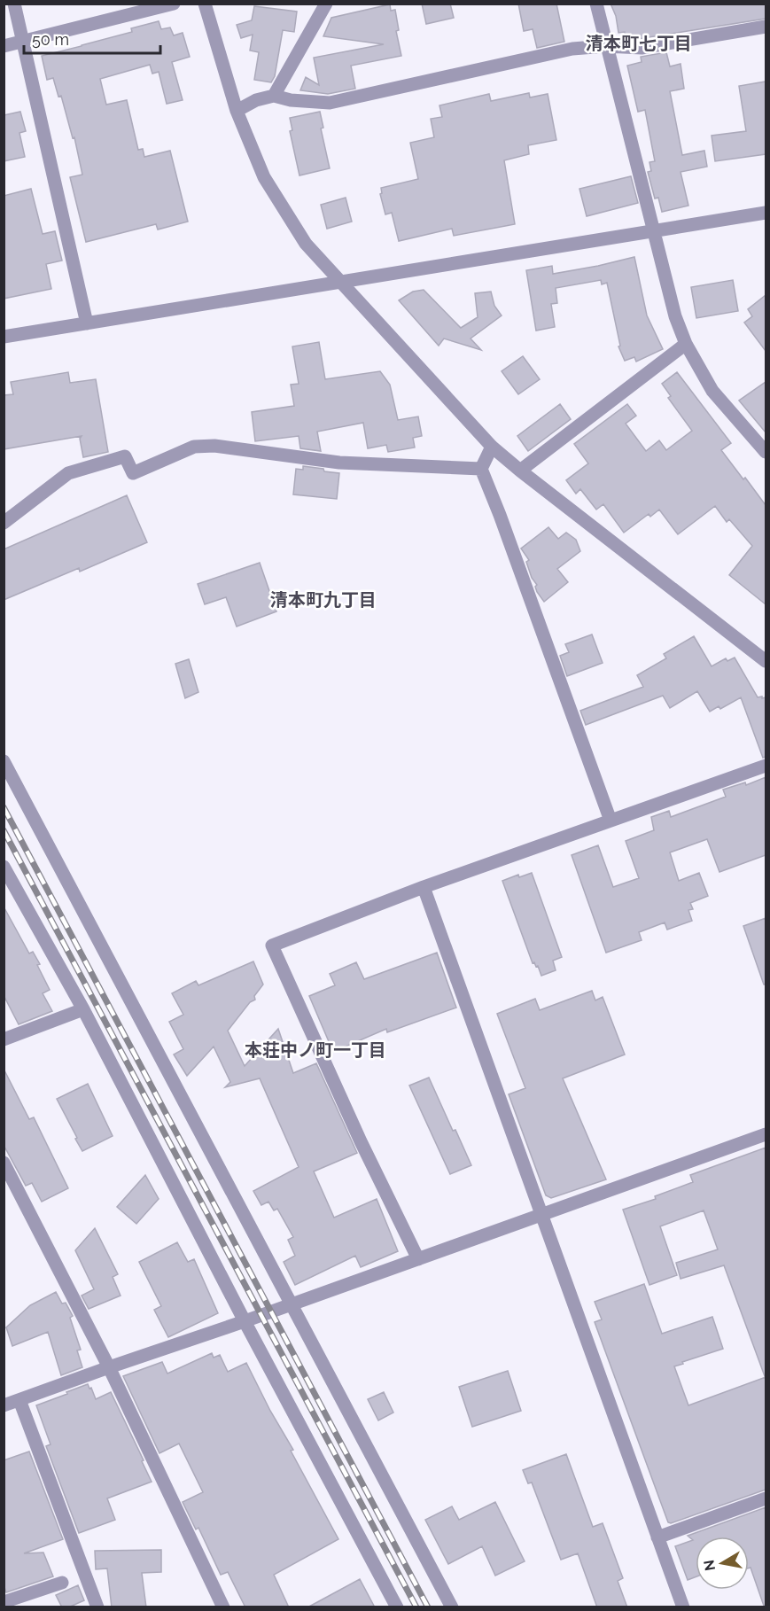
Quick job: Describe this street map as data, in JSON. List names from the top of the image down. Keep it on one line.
{"districts":["清本町七丁目","清本町九丁目","本荘中ノ町一丁目"],"scale_bar":"50 m","north":"left"}
